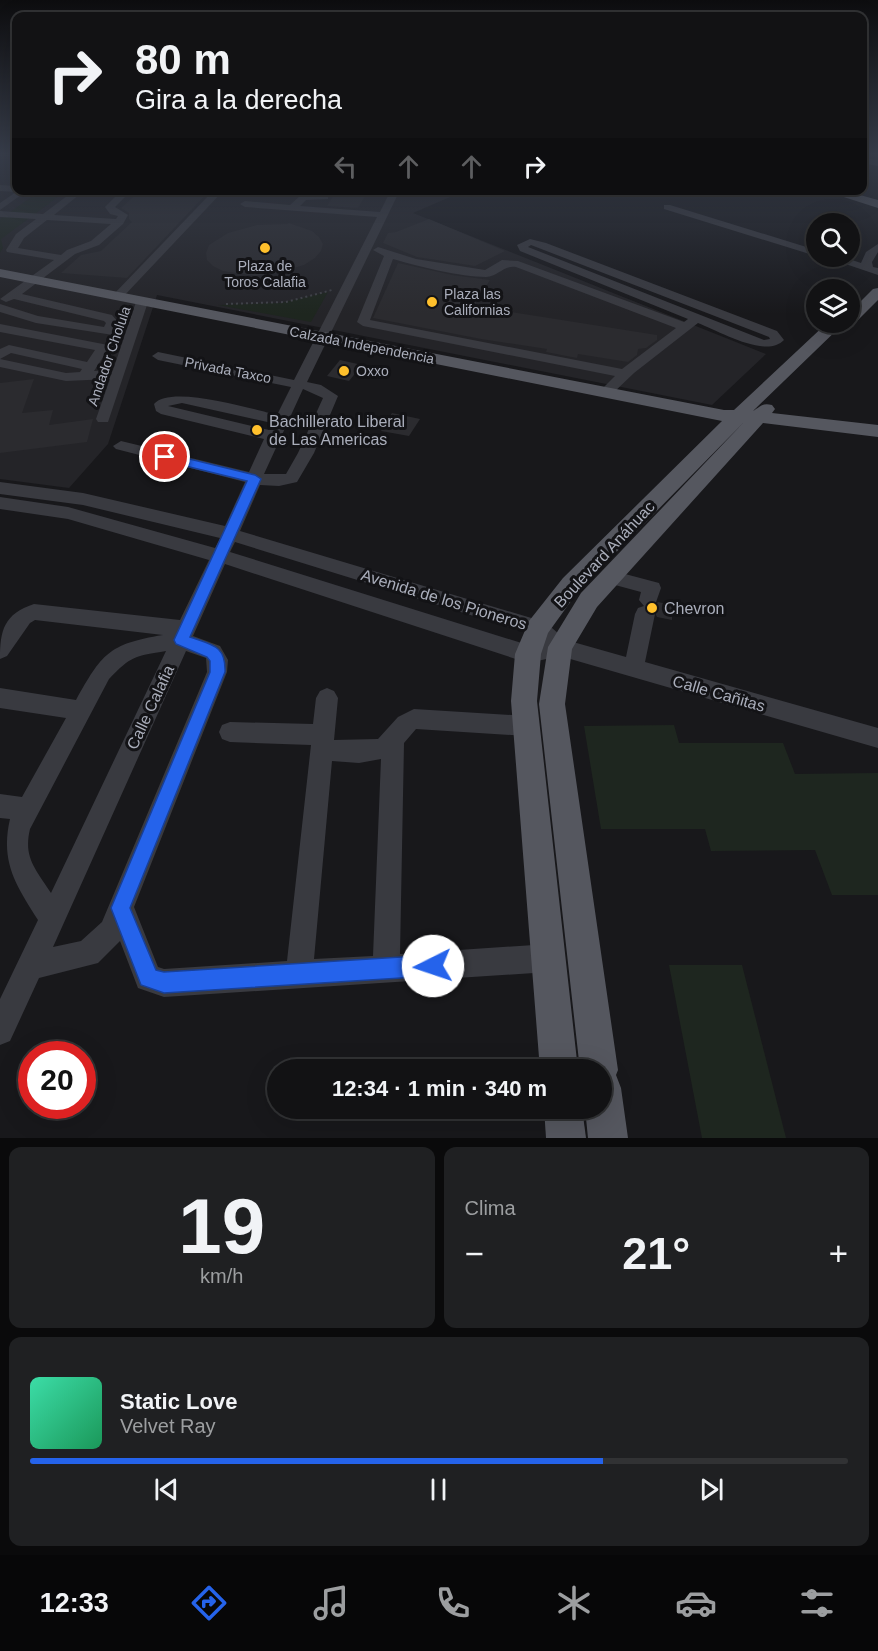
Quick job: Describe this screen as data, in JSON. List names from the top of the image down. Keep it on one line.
{"streets":{"main road":["Calzada Independencia","Boulevard Anáhuac"],"street":["Andador Cholula","Privada Taxco","Avenida de los Pioneros","Calle Cañitas","Calle Calafia"]},"crossings":[["Calzada Independencia","Andador Cholula"],["Calzada Independencia","Boulevard Anáhuac"],["Calzada Independencia","Calle Calafia"],["Privada Taxco","Calle Calafia"],["Boulevard Anáhuac","Avenida de los Pioneros"],["Boulevard Anáhuac","Calle Cañitas"],["Avenida de los Pioneros","Calle Cañitas"],["Avenida de los Pioneros","Calle Calafia"]],"places":["Plaza de Toros Calafia","Plaza las Californias","Oxxo","Bachillerato Liberal de Las Americas","Chevron"],"page":{"turn":["80 m","Gira a la derecha"],"limit":"20","trip":"12:34 · 1 min · 340 m","tile":[["19","km/h"],"Clima"],"heat":["−","21°","+"],"song":["Static Love","Velvet Ray"],"tabs":"12:33"}}
